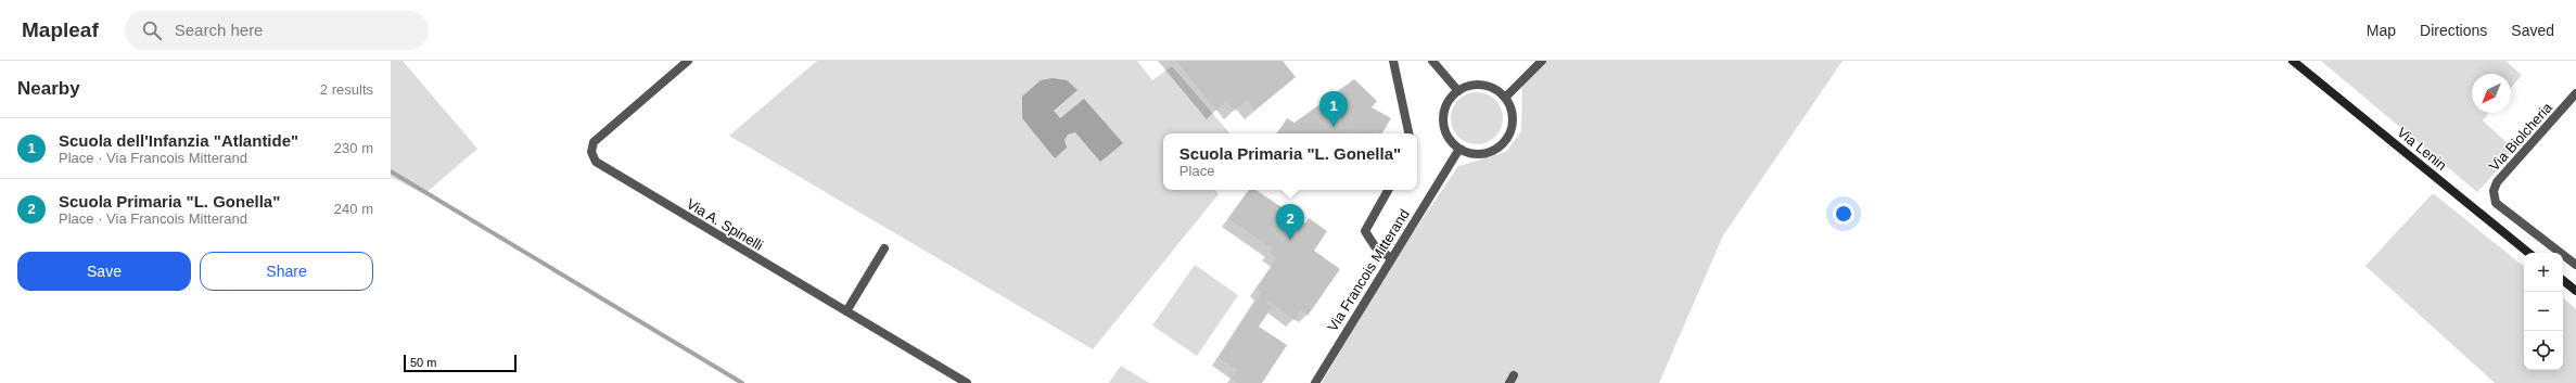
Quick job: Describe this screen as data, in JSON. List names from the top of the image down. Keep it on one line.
{"streets":{"main road":["Via Lenin"],"street":["Via Biolcheria","Via A. Spinelli","Via Francois Mitterand"]},"scale_bar":"50 m","north":"bottom left","page":{"header":"Mapleaf","search":"Search here","nav":["Map","Directions","Saved"],"heading":["Nearby","2 results"],"pins":["1","2"],"list":[{"mark":"1","name":"Scuola dell'Infanzia \"Atlantide\"","note":"Place · Via Francois Mitterand","value":"230 m"},{"mark":"2","name":"Scuola Primaria \"L. Gonella\"","note":"Place · Via Francois Mitterand","value":"240 m"}],"popup":["Scuola Primaria \"L. Gonella\"","Place"],"buttons":["Save","Share"],"map_buttons":["+","−"],"scale":"50 m"}}
